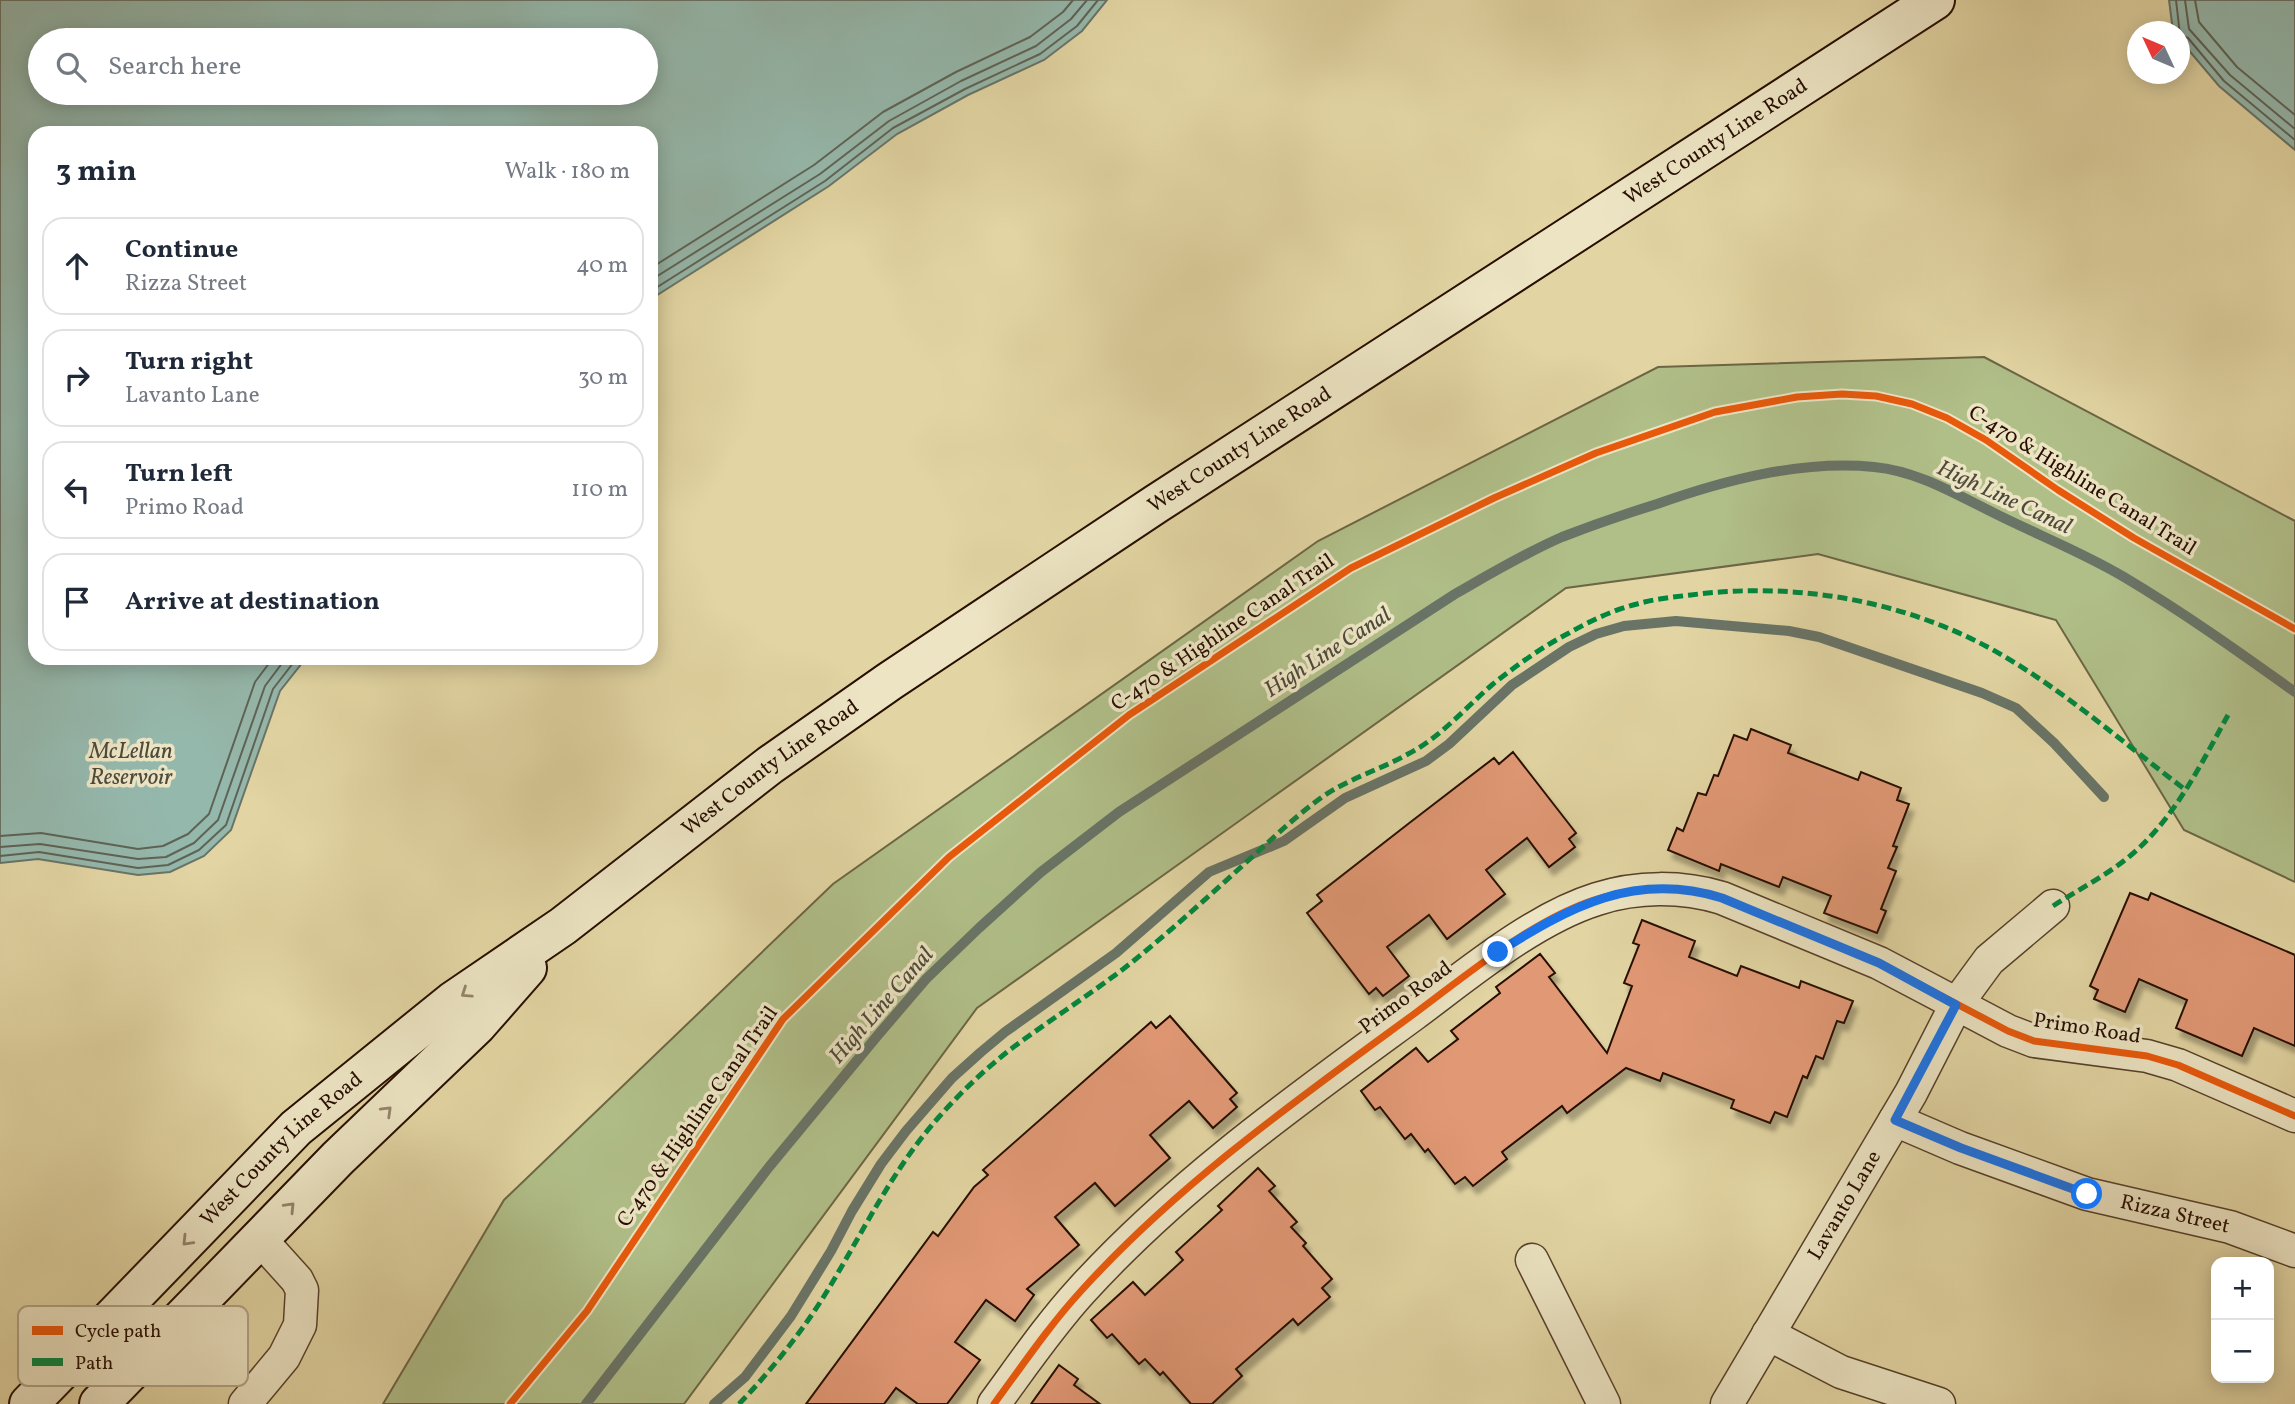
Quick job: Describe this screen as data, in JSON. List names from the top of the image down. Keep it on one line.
{"streets":{"main road":["West County Line Road"],"street":["Primo Road","Lavanto Lane","Rizza Street"],"cycle path":["C-470 & Highline Canal Trail"]},"crossings":[["Primo Road","Lavanto Lane"],["Lavanto Lane","Rizza Street"]],"water":["High Line Canal","McLellan Reservoir"],"legend":["Cycle path","Path"],"north":"top left","page":{"search":"Search here","heading":["3 min","Walk · 180 m"],"list":[["Continue","Rizza Street","40 m"],["Turn right","Lavanto Lane","30 m"],["Turn left","Primo Road","110 m"],"Arrive at destination"],"map_buttons":["+","−"]}}
